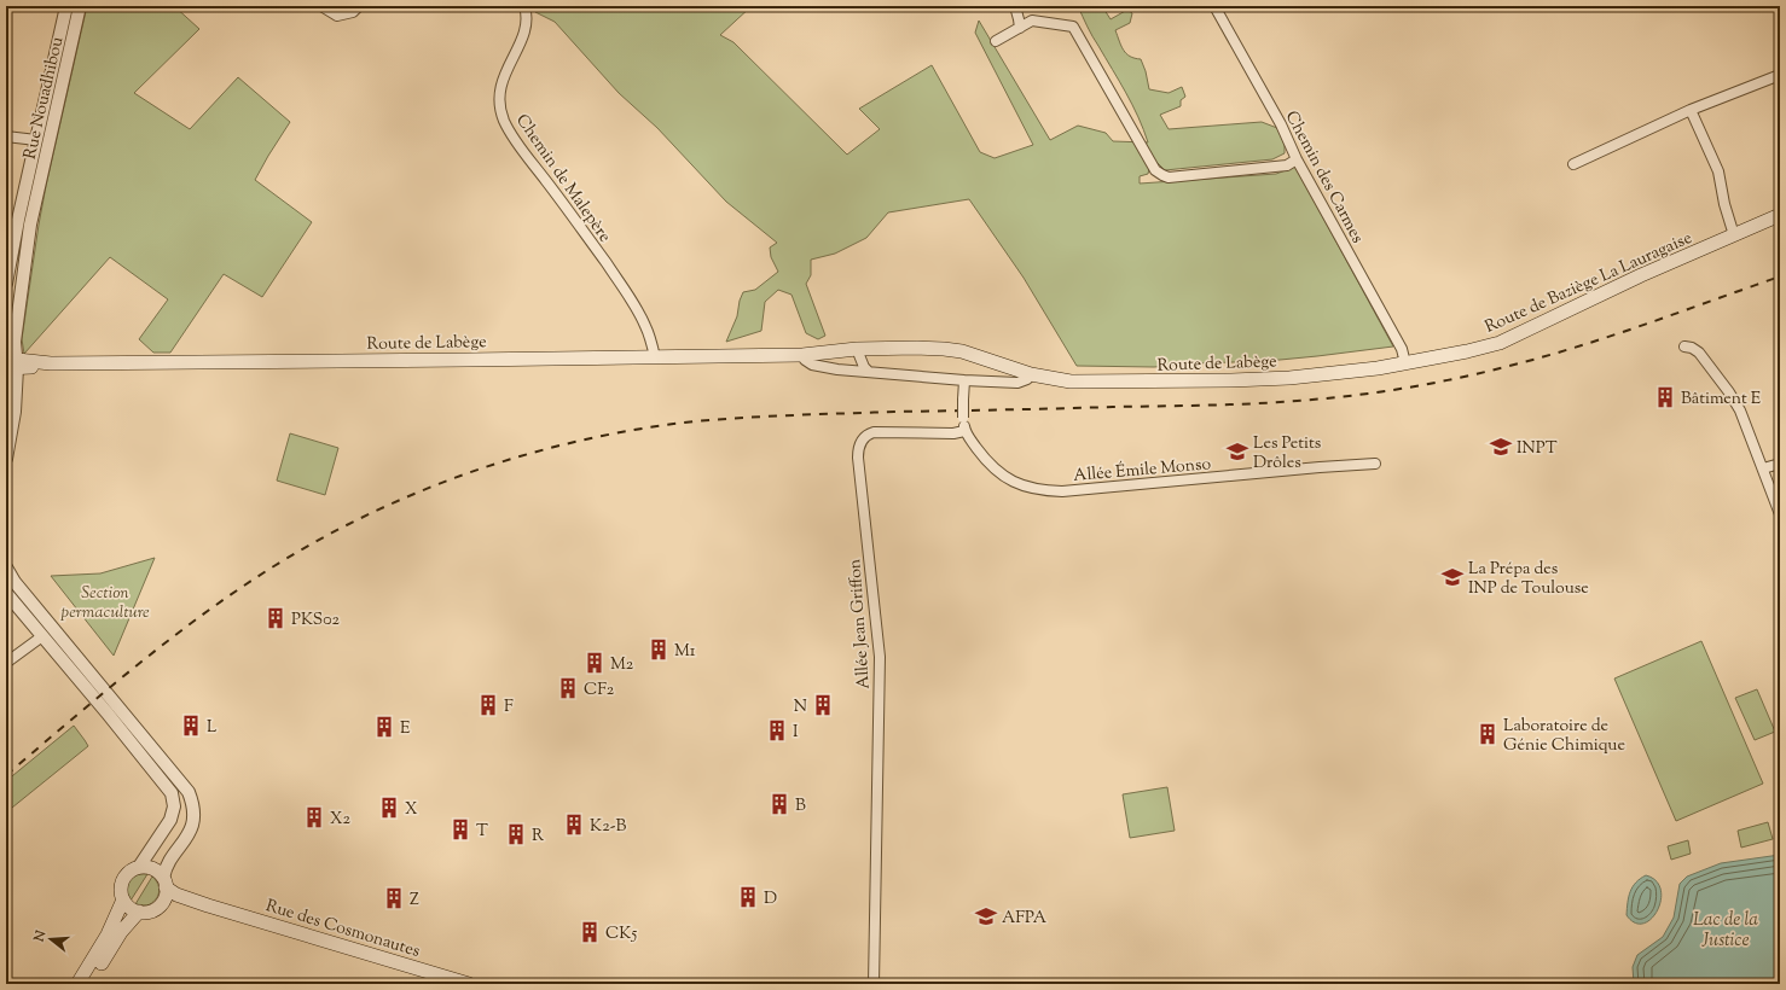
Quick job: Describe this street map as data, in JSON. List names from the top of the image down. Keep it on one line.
{"streets":{"main road":["Route de Baziège La Lauragaise","Route de Labège","Rue des Cosmonautes"],"street":["Rue Nouadhibou","Chemin des Carmes","Chemin de Malepère","Allée Émile Monso","Allée Jean Griffon"]},"crossings":[["Rue Nouadhibou","Route de Labège"],["Chemin des Carmes","Route de Baziège La Lauragaise"],["Chemin des Carmes","Route de Labège"],["Chemin de Malepère","Route de Labège"],["Route de Baziège La Lauragaise","Route de Labège"],["Allée Émile Monso","Allée Jean Griffon"]],"water":["Lac de la Justice"],"parks":["Section permaculture"],"places":{"building":["Bâtiment E","PKS02","M1","M2","CF2","F","N","L","E","I","Laboratoire de Génie Chimique","B","X","X2","K2-B","T","R","D","Z","CK5"],"school or university":["INPT","Les Petits Drôles","La Prépa des INP de Toulouse","AFPA"]},"north":"left"}
